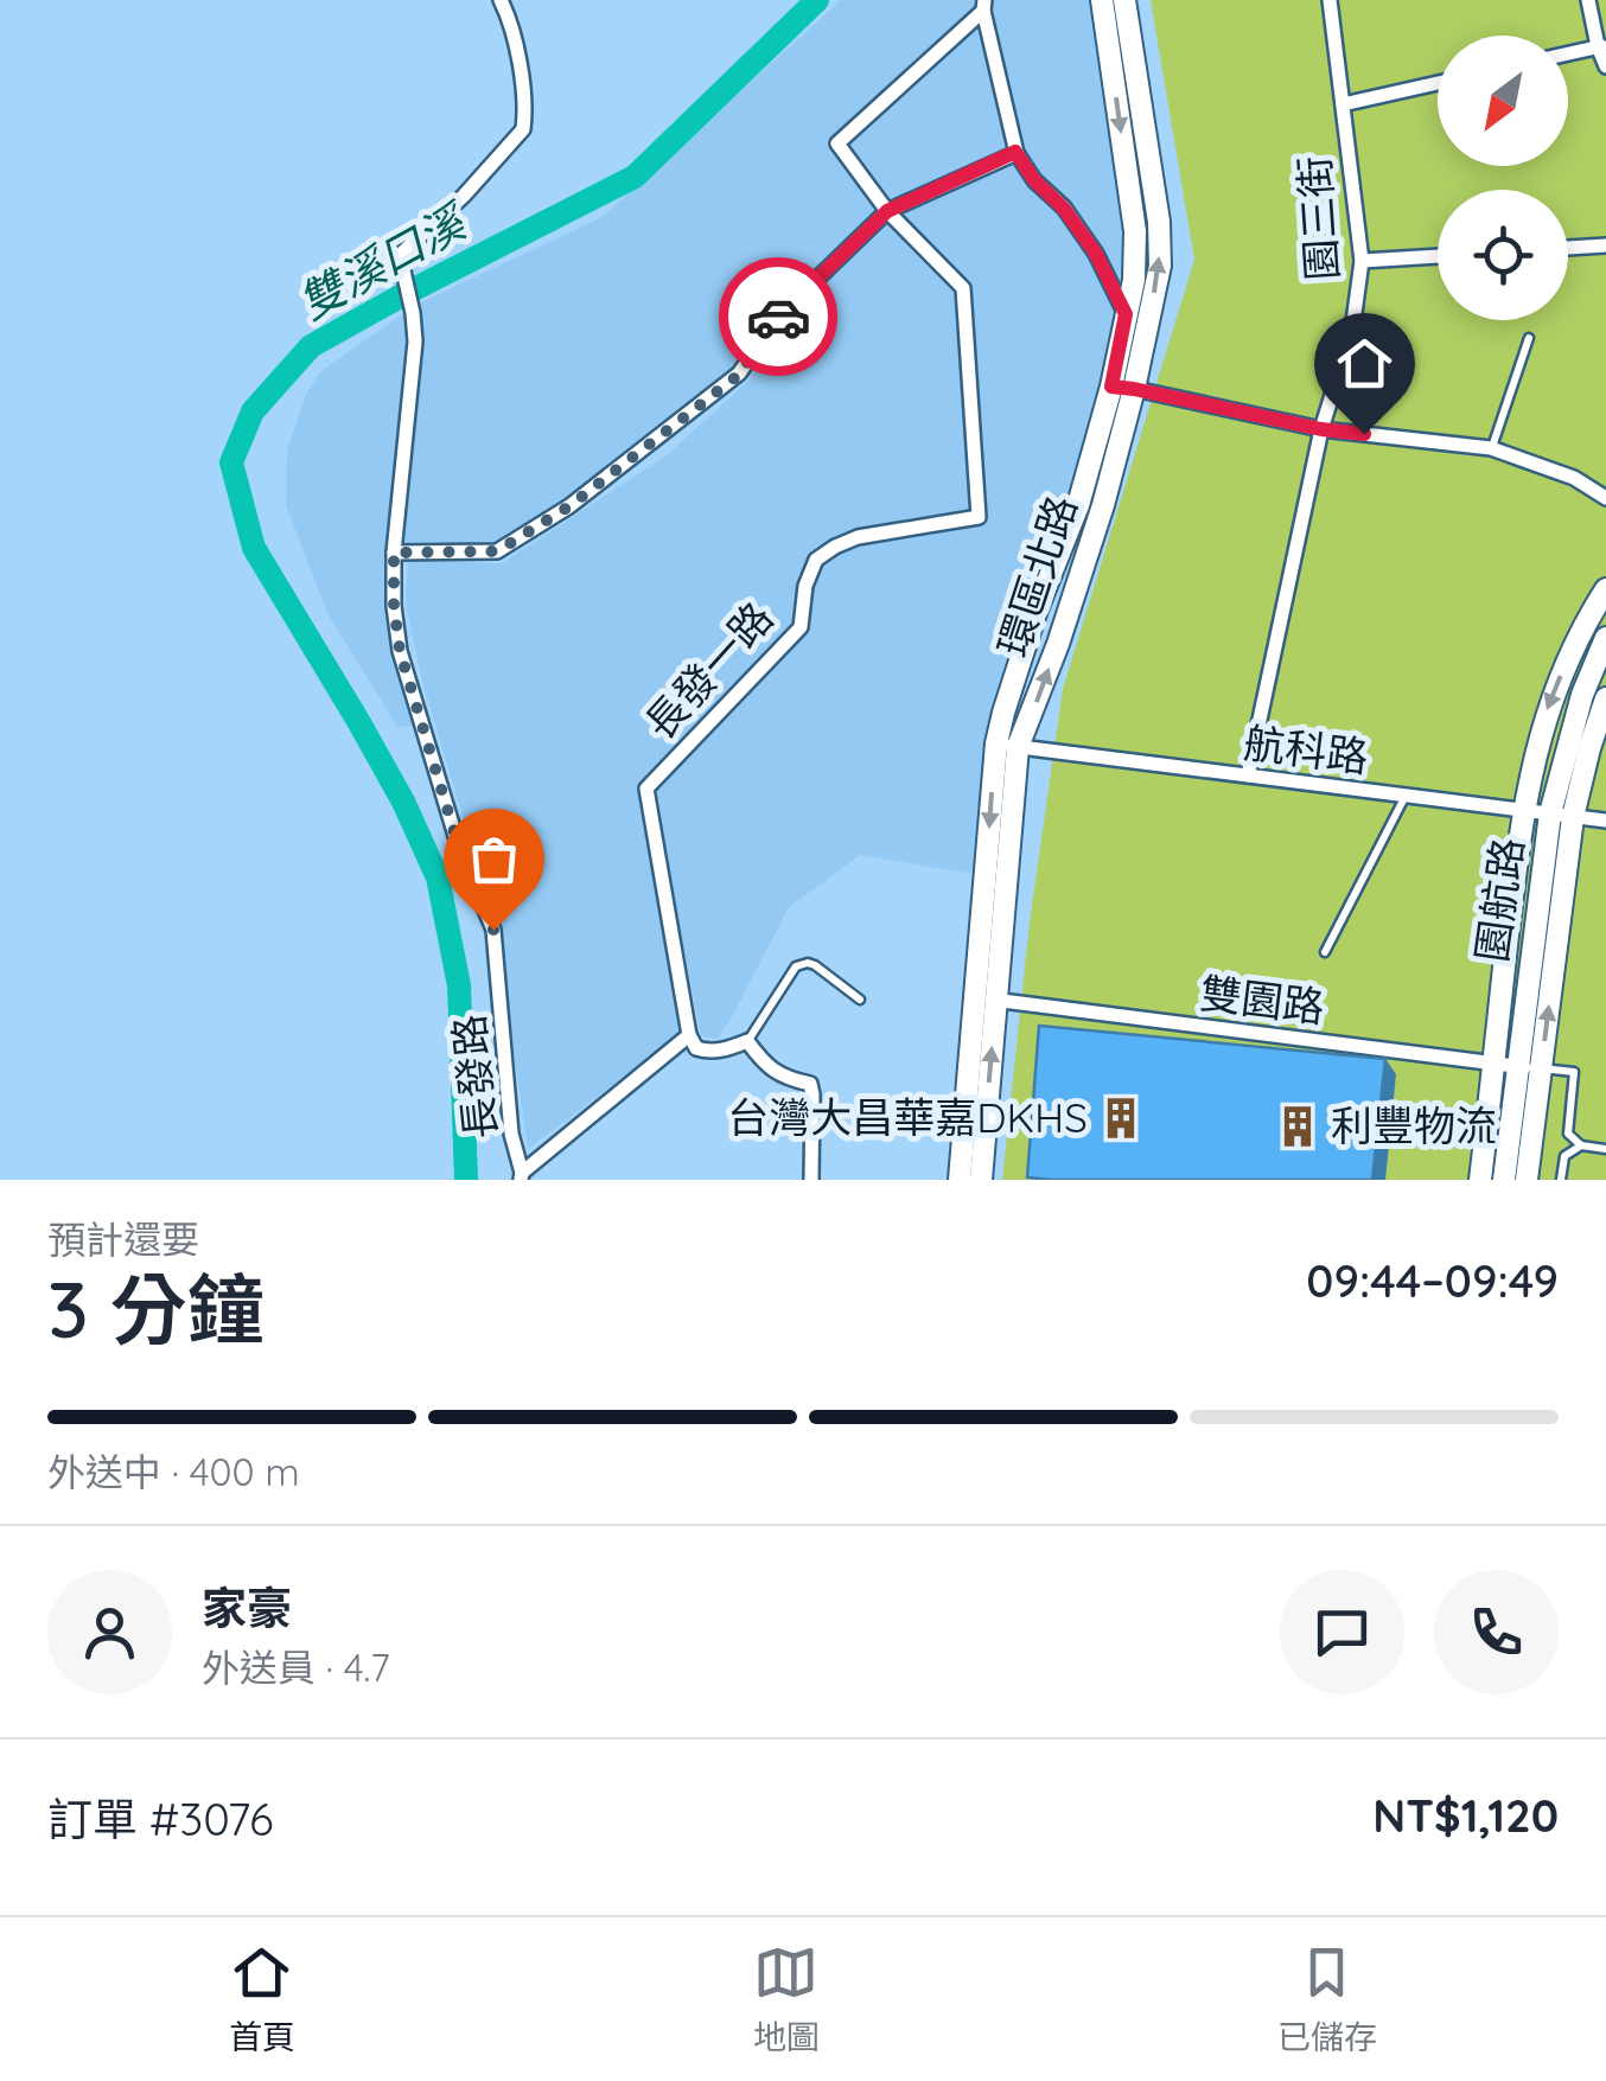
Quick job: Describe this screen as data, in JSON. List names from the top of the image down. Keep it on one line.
{"streets":{"street":["園三街","環區北路","長發一路","航科路","園航路","雙園路","長發路"]},"crossings":[["園三街","航科路"],["環區北路","航科路"],["環區北路","雙園路"],["航科路","園航路"],["園航路","雙園路"]],"water":["雙溪口溪"],"places":{"building":["台灣大昌華嘉DKHS","利豐物流"]},"north":"bottom left","page":{"heading":["3 分鐘","預計還要","09:44–09:49"],"panel":["家豪","外送員 · 4.7","訂單 #3076","NT$1,120"],"bar":"外送中 · 400 m","tabs":["首頁","地圖","已儲存"]}}
